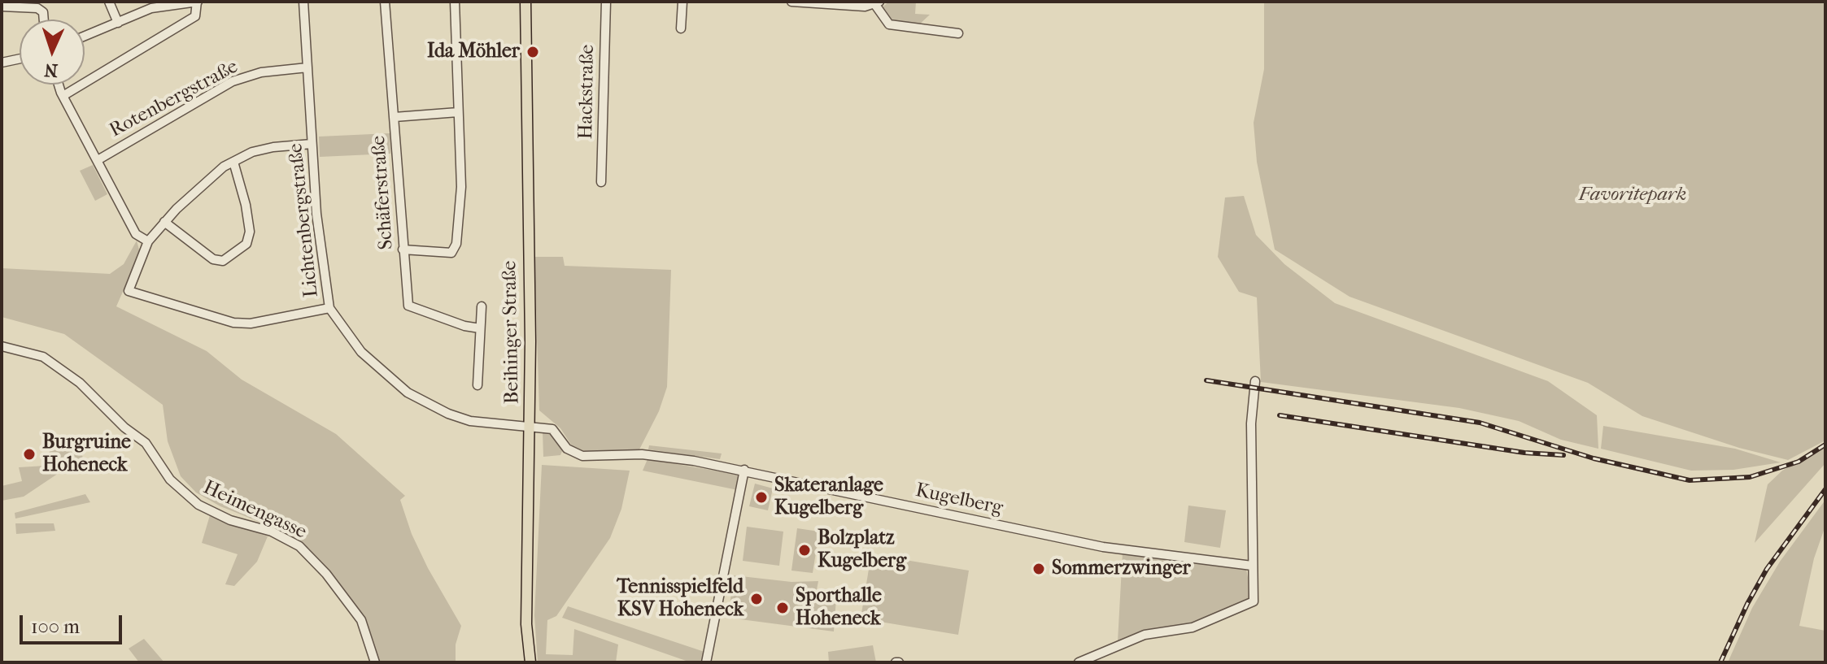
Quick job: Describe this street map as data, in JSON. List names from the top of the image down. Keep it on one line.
{"streets":{"main road":["Beihinger Straße"],"street":["Hackstraße","Rotenbergstraße","Schäferstraße","Lichtenbergstraße","Kugelberg","Heimengasse"]},"crossings":[["Rotenbergstraße","Lichtenbergstraße"],["Lichtenbergstraße","Beihinger Straße"],["Lichtenbergstraße","Kugelberg"]],"parks":["Favoritepark"],"places":["Ida Möhler","Burgruine Hoheneck","Skateranlage Kugelberg","Bolzplatz Kugelberg","Sommerzwinger","Tennisspielfeld KSV Hoheneck","Sporthalle Hoheneck"],"scale_bar":"100 m","north":"bottom"}
